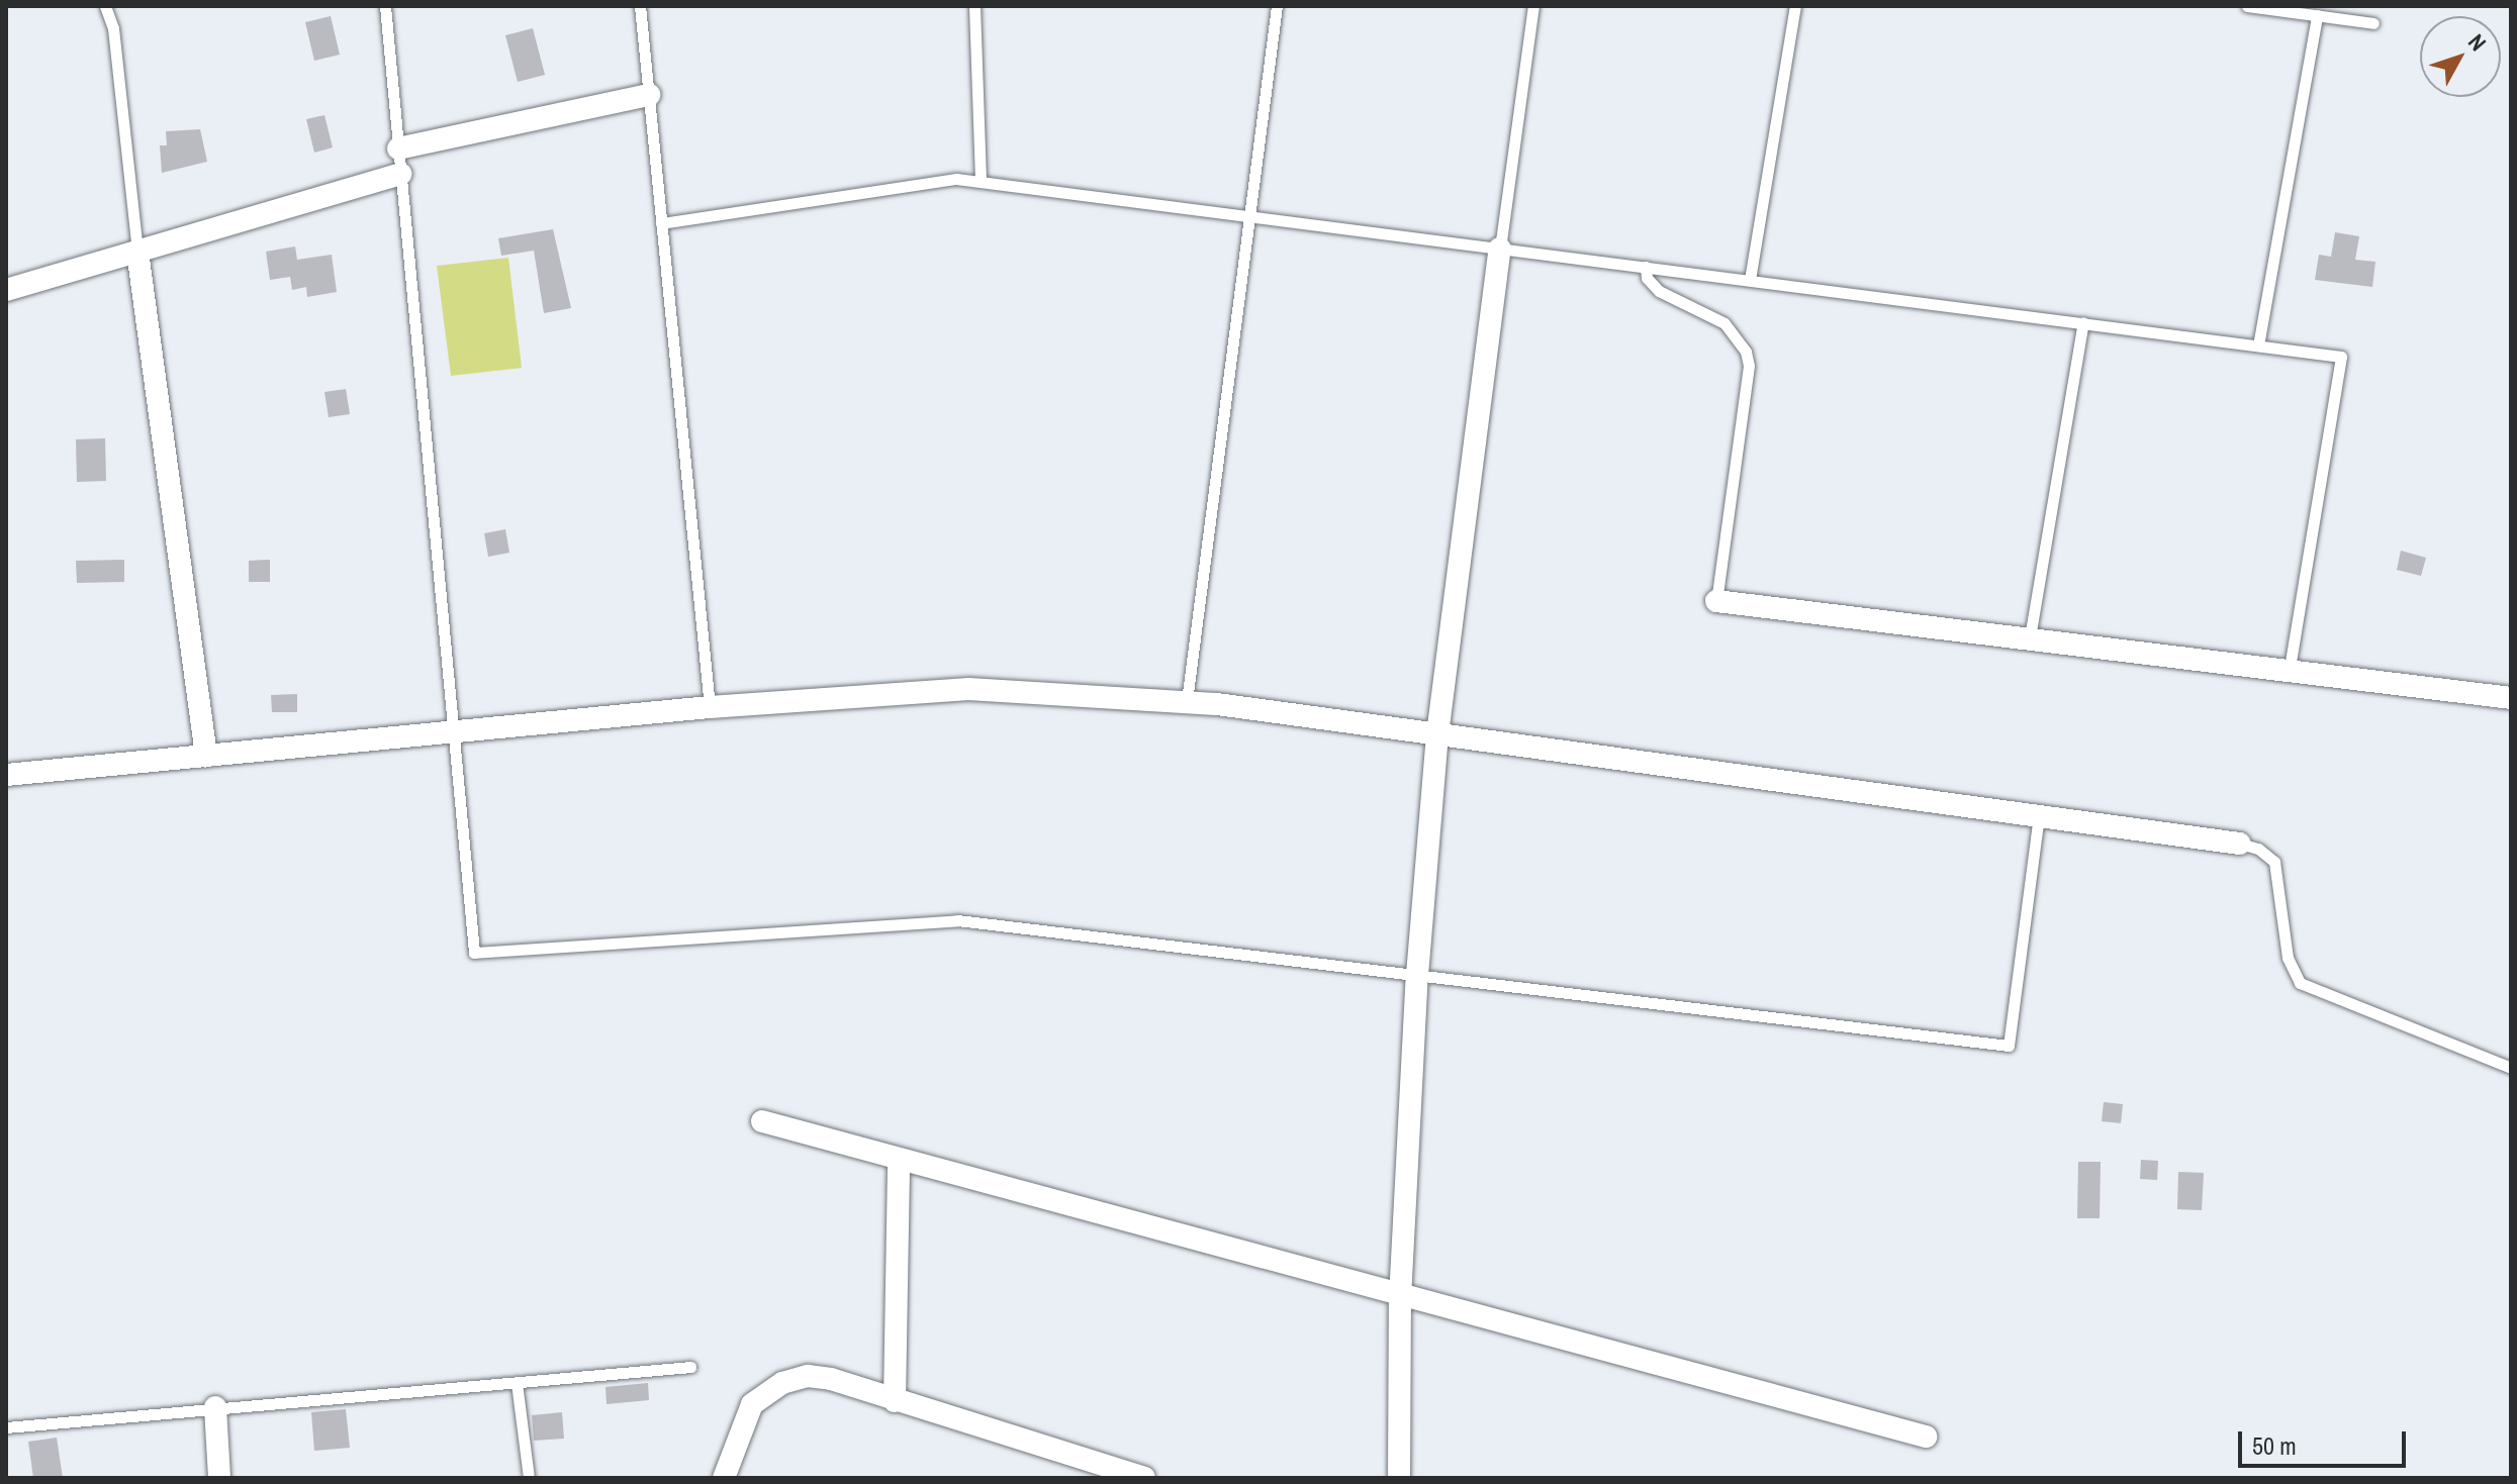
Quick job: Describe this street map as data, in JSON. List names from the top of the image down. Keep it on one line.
{"scale_bar":"50 m","north":"top right"}
